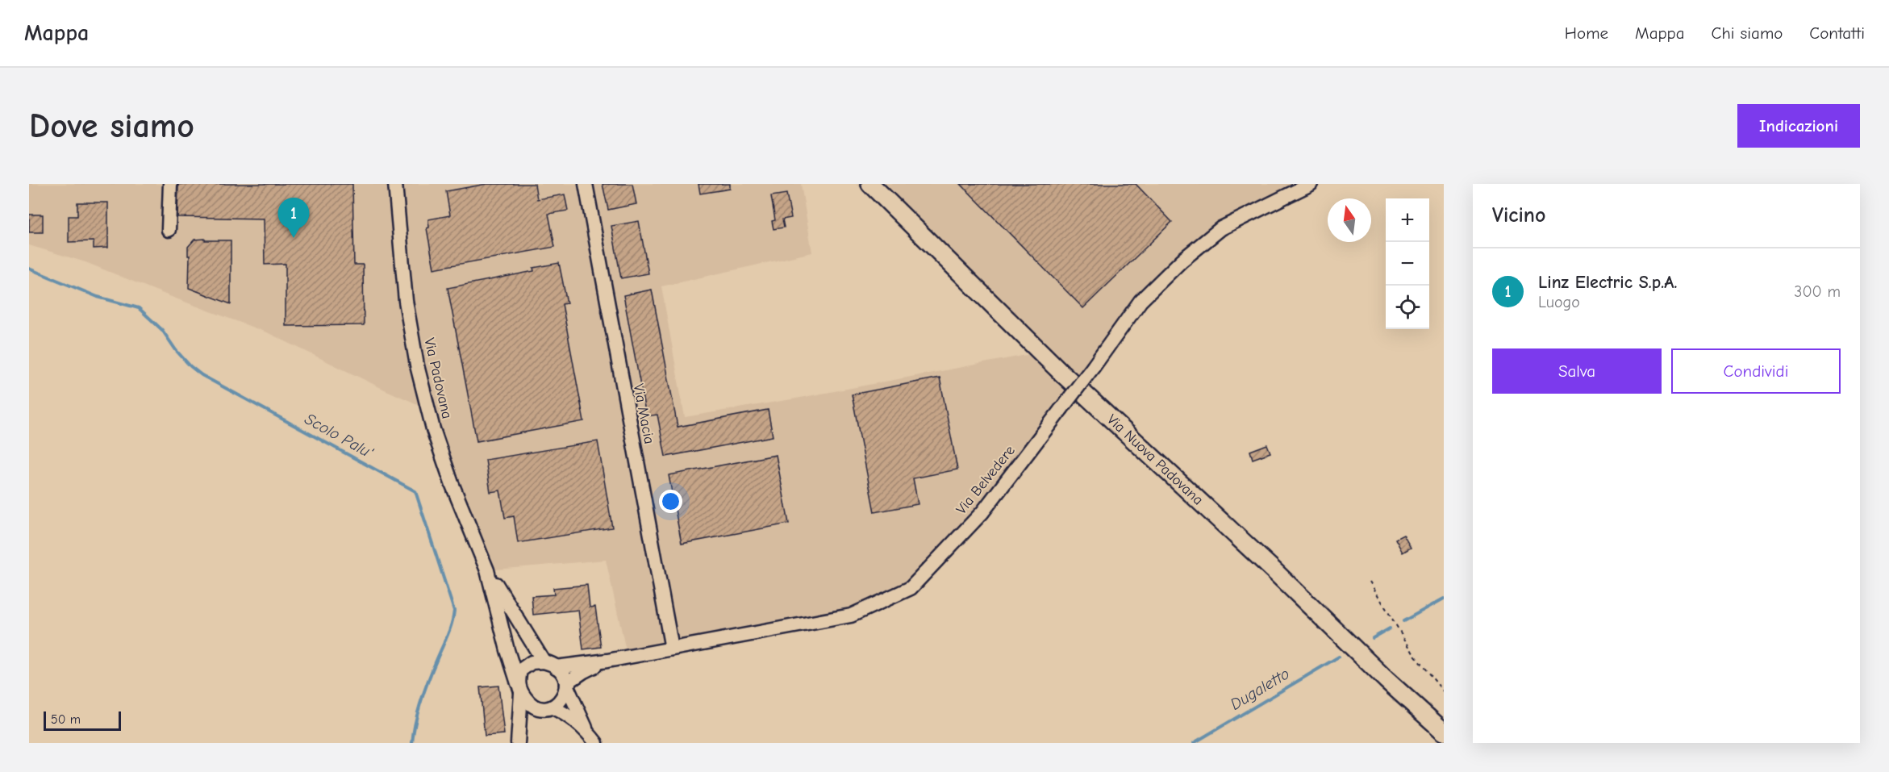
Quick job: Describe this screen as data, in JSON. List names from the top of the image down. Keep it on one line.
{"streets":{"main road":["Via Nuova Padovana"],"street":["Via Padovana","Via Macia","Via Belvedere"]},"crossings":[["Via Padovana","Via Belvedere"],["Via Macia","Via Belvedere"]],"water":["Scolo Palu'","Dugaletto"],"scale_bar":"50 m","north":"top","page":{"header":"Mappa","nav":["Home","Mappa","Chi siamo","Contatti"],"buttons":["Indicazioni",["Salva","Condividi"]],"title":"Dove siamo","heading":"Vicino","pins":"1","map_buttons":["+","−"],"list":[{"mark":"1","name":"Linz Electric S.p.A.","note":"Luogo","value":"300 m"}],"scale":"50 m"}}
